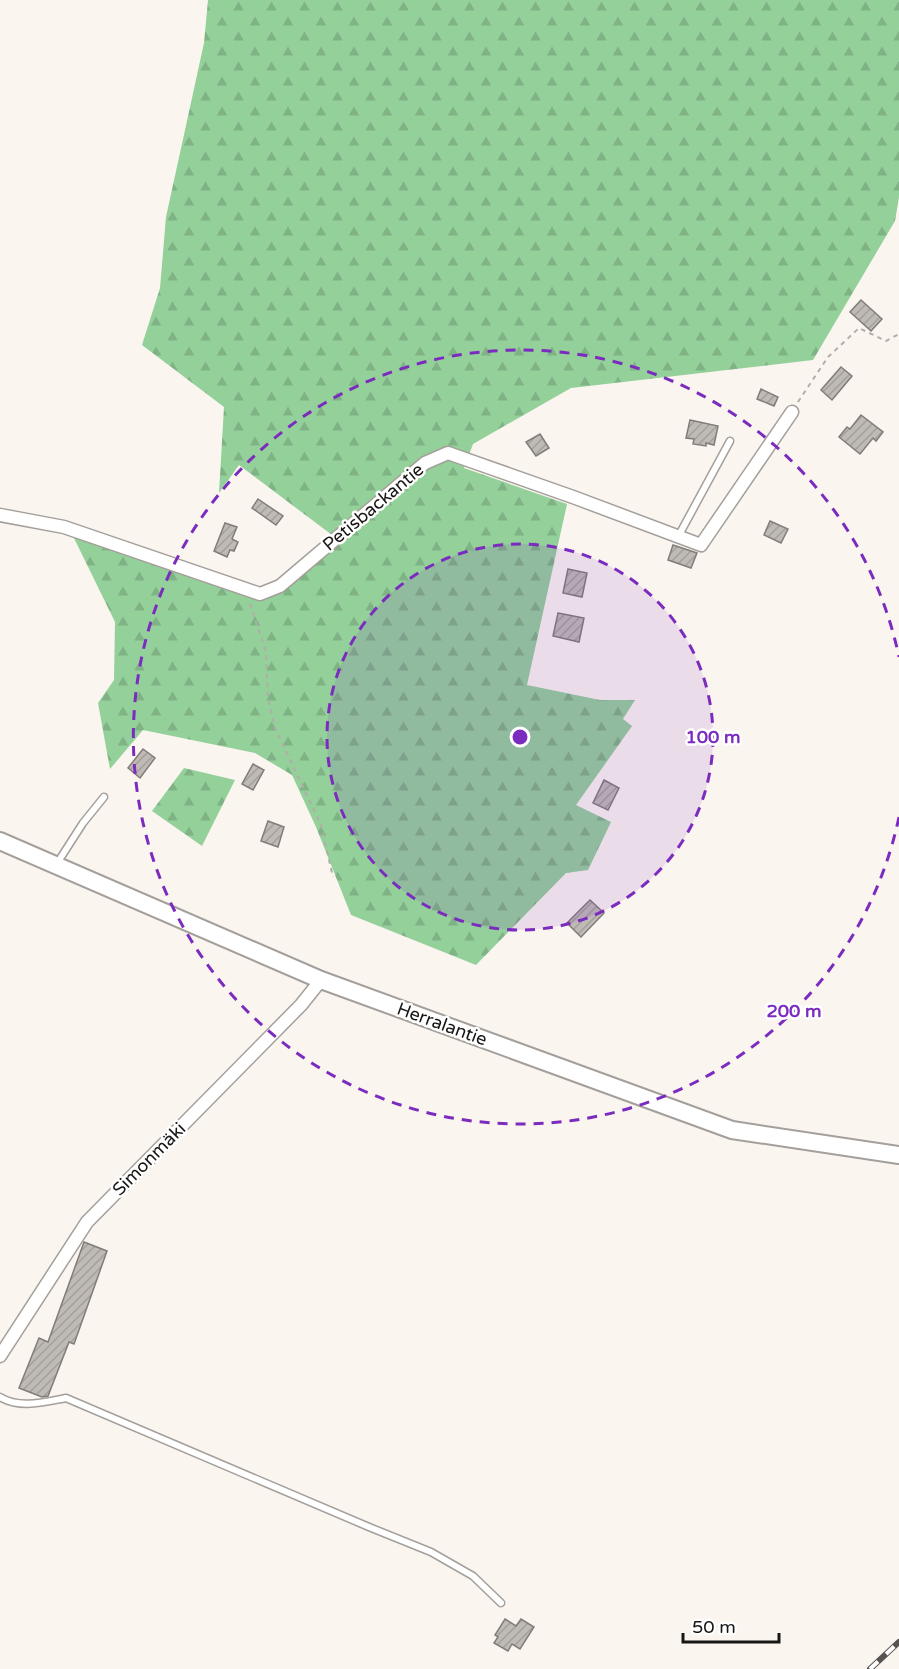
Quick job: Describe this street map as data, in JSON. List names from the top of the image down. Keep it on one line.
{"streets":{"street":["Petisbackantie","Herralantie","Simonmäki"]},"crossings":[["Herralantie","Simonmäki"]],"scale_bar":"50 m","rings":["100 m","200 m"]}
